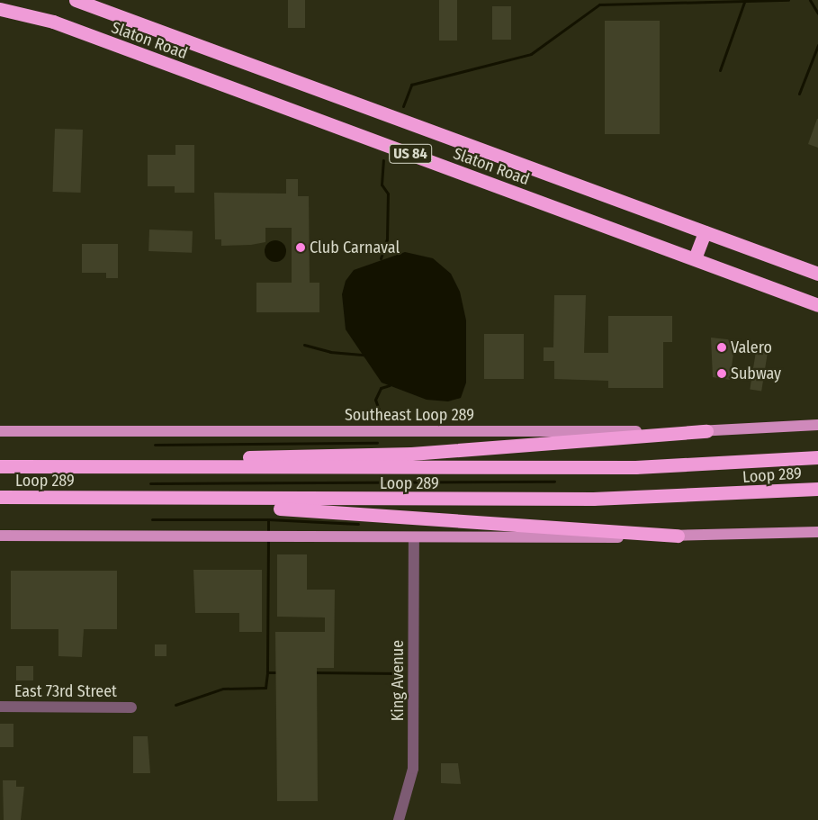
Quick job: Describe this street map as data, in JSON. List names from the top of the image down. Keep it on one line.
{"streets":{"highway":["Slaton Road","US 84","Loop 289"],"main road":["Southeast Loop 289"],"street":["King Avenue","East 73rd Street"]},"places":["Club Carnaval","Valero","Subway"]}
